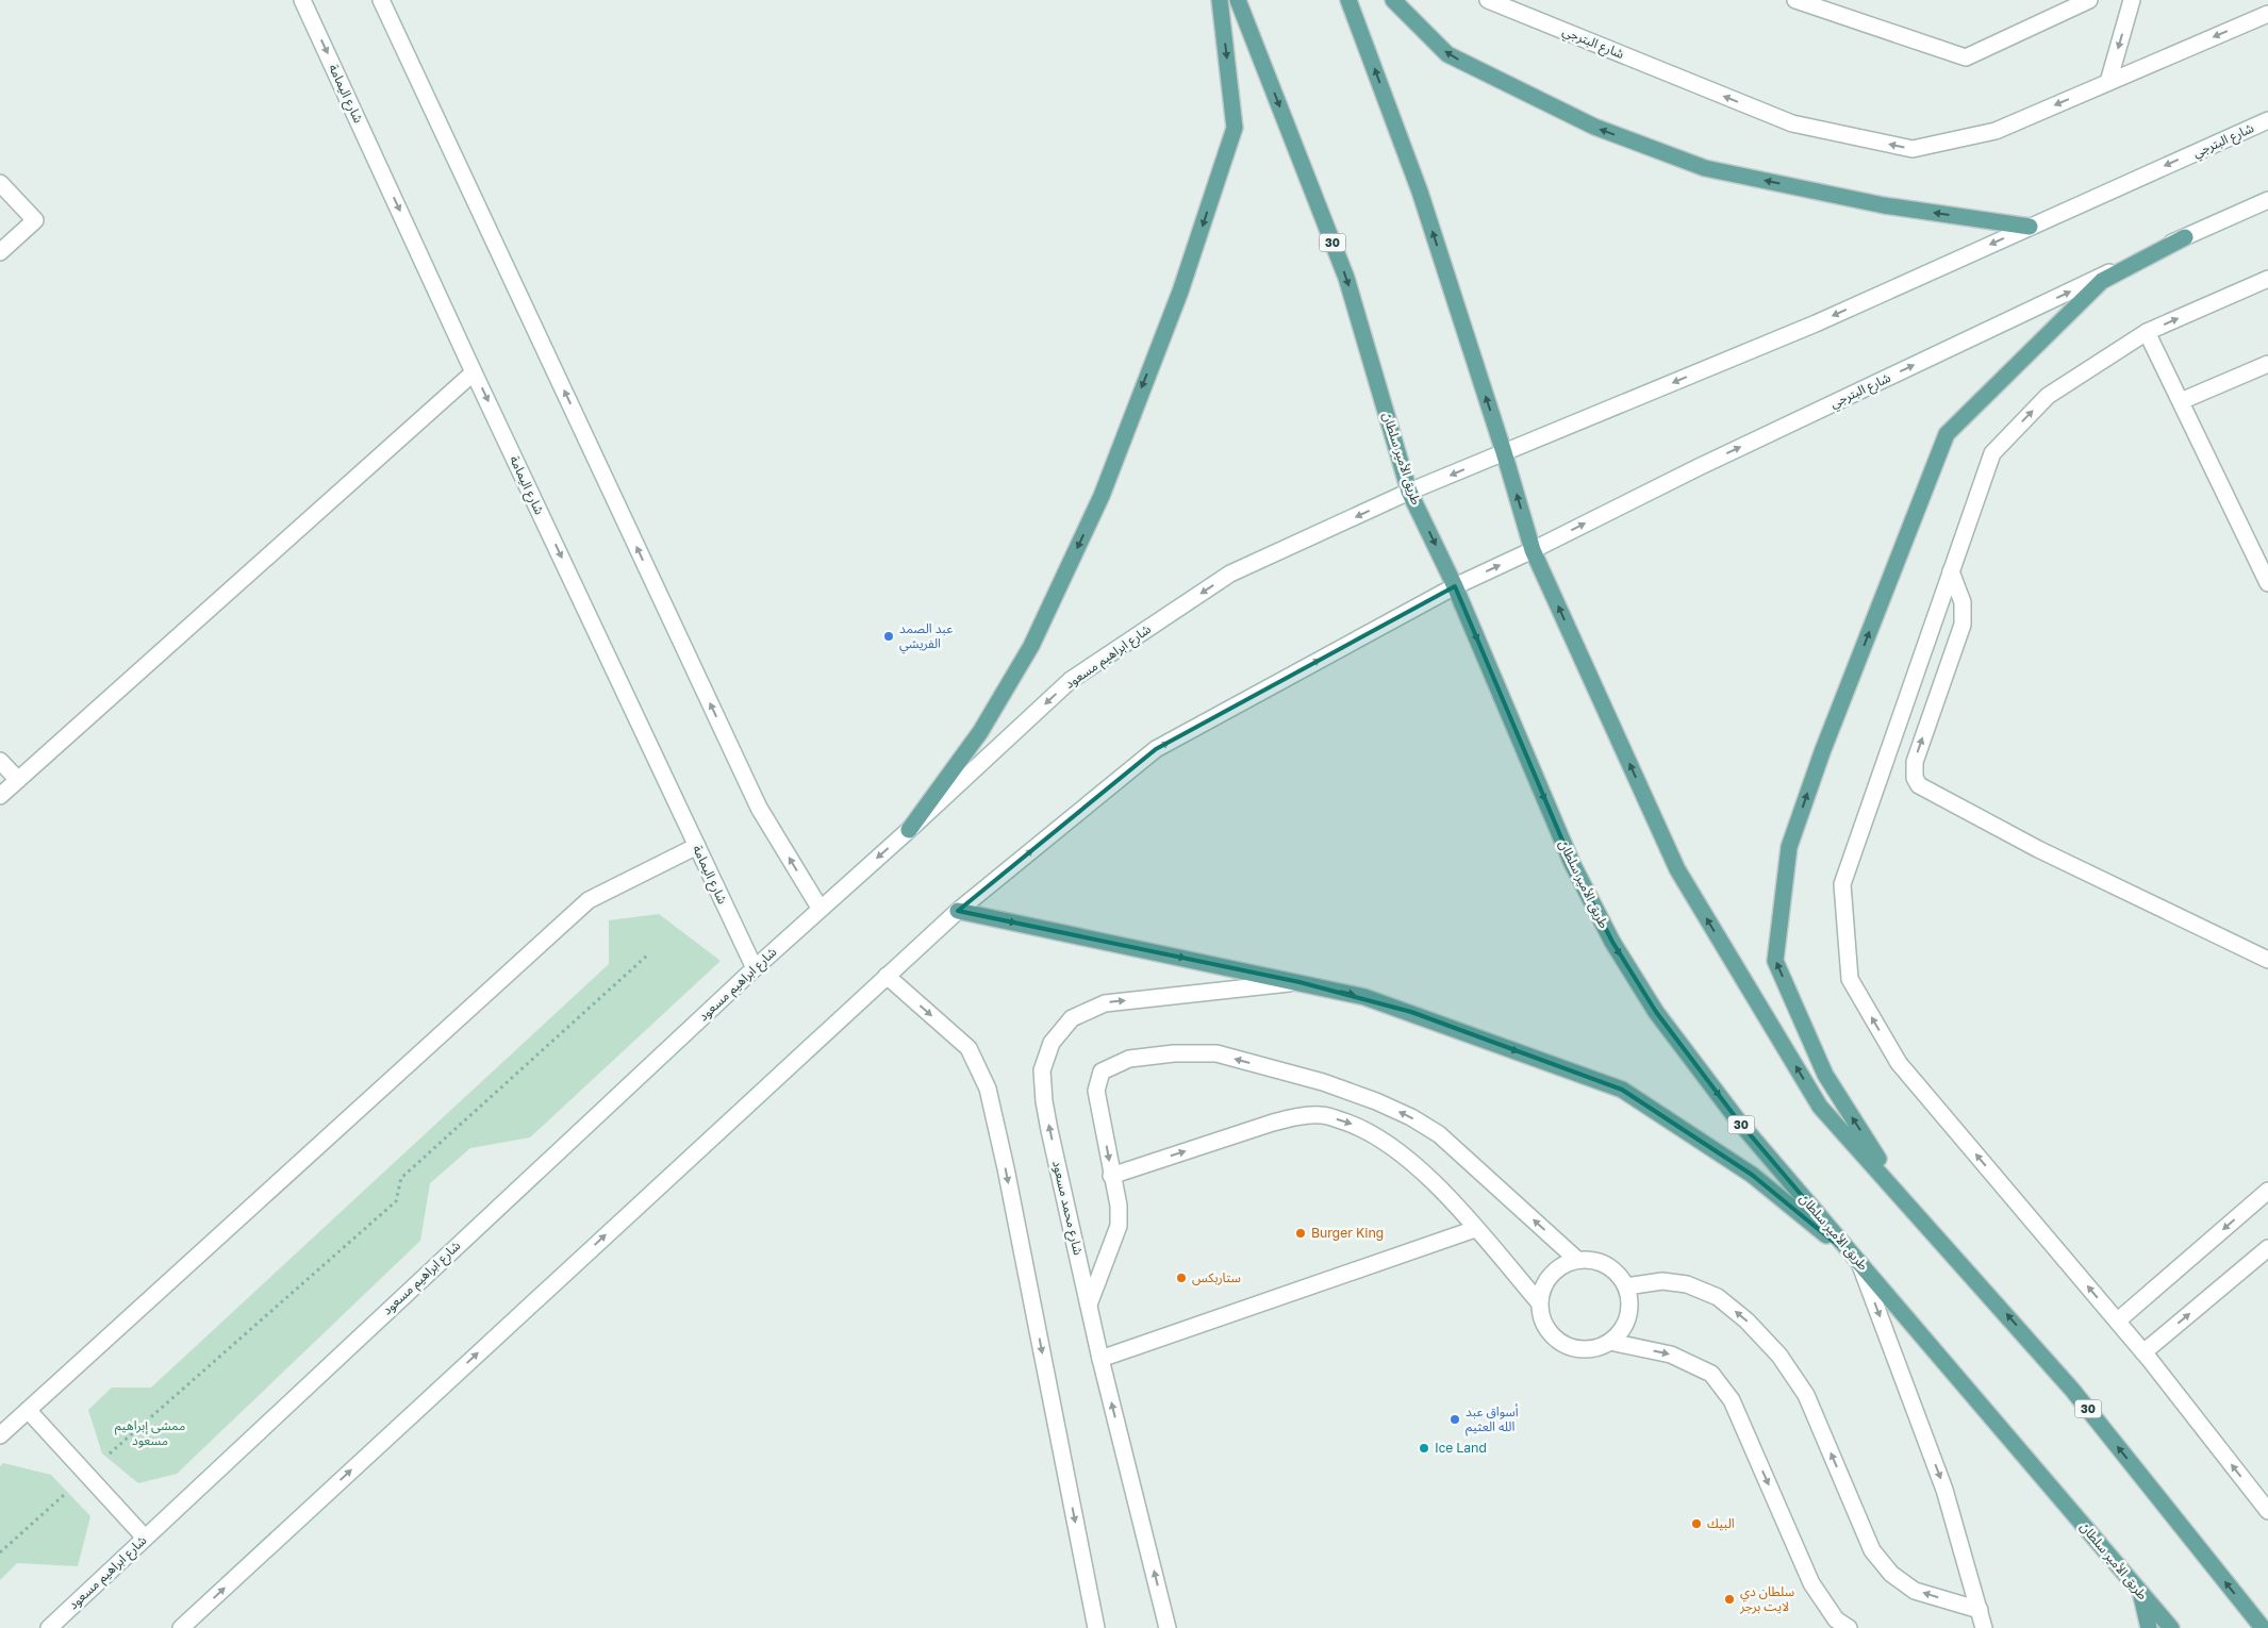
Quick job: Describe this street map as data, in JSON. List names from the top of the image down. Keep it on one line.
{"streets":{"main road":["شارع البترجي","شارع اليمامة","30","طريق الأمير سلطان","شارع ابراهيم مسعود","شارع محمد مسعود"]},"crossings":[["شارع البترجي","30"],["شارع البترجي","طريق الأمير سلطان"],["شارع البترجي","شارع ابراهيم مسعود"],["شارع اليمامة","شارع ابراهيم مسعود"],["30","شارع ابراهيم مسعود"],["طريق الأمير سلطان","شارع ابراهيم مسعود"]],"parks":["ممشى إبراهيم مسعود"],"places":["عبد الصمد الفريشي","Burger King","ستاربكس","أسواق عبد الله العثيم","Ice Land","البيك","سلطان دي لايت برجر"]}
